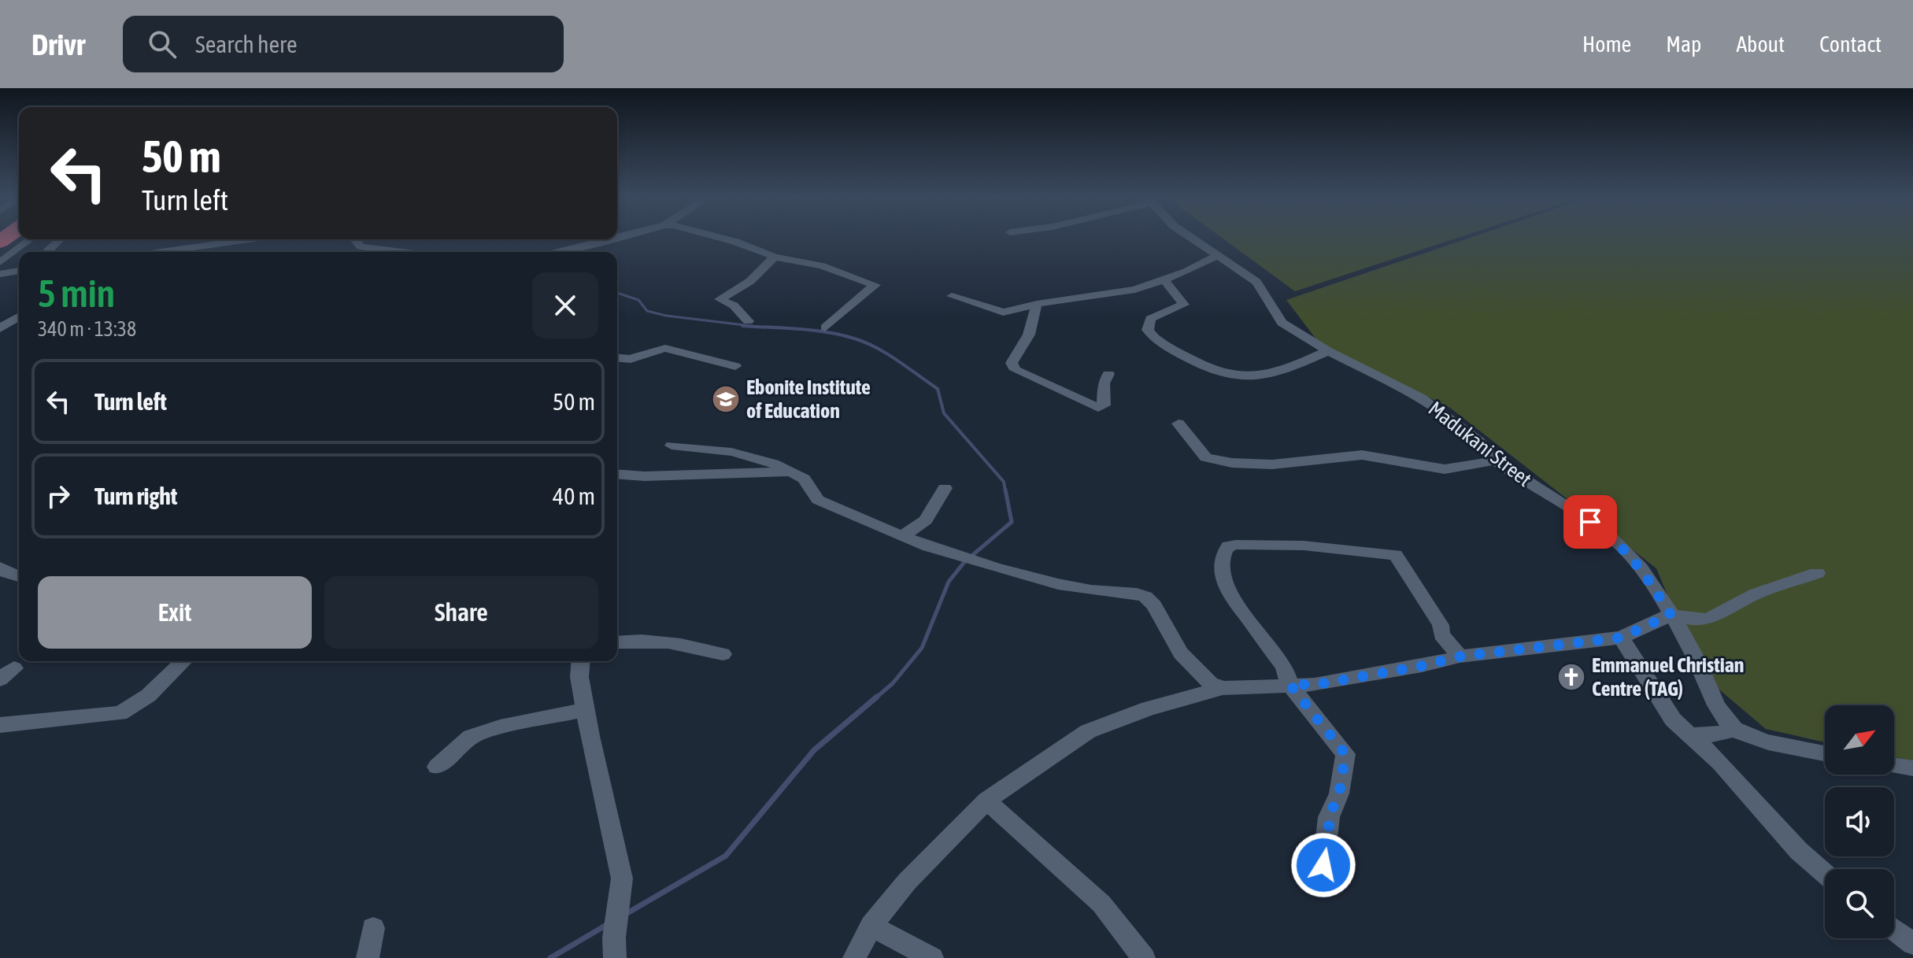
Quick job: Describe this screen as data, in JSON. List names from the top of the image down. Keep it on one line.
{"streets":{"street":["Madukani Street"]},"places":{"school or university":["Ebonite Institute of Education"],"church":["Emmanuel Christian Centre (TAG)"]},"north":"top right","page":{"header":"Drivr","search":"Search here","nav":["Home","Map","About","Contact"],"turn":["50 m","Turn left"],"heading":["5 min","340 m · 13:38"],"list":[{"name":"Turn left","value":"50 m"},{"name":"Turn right","value":"40 m"}],"buttons":["Exit","Share"]}}
